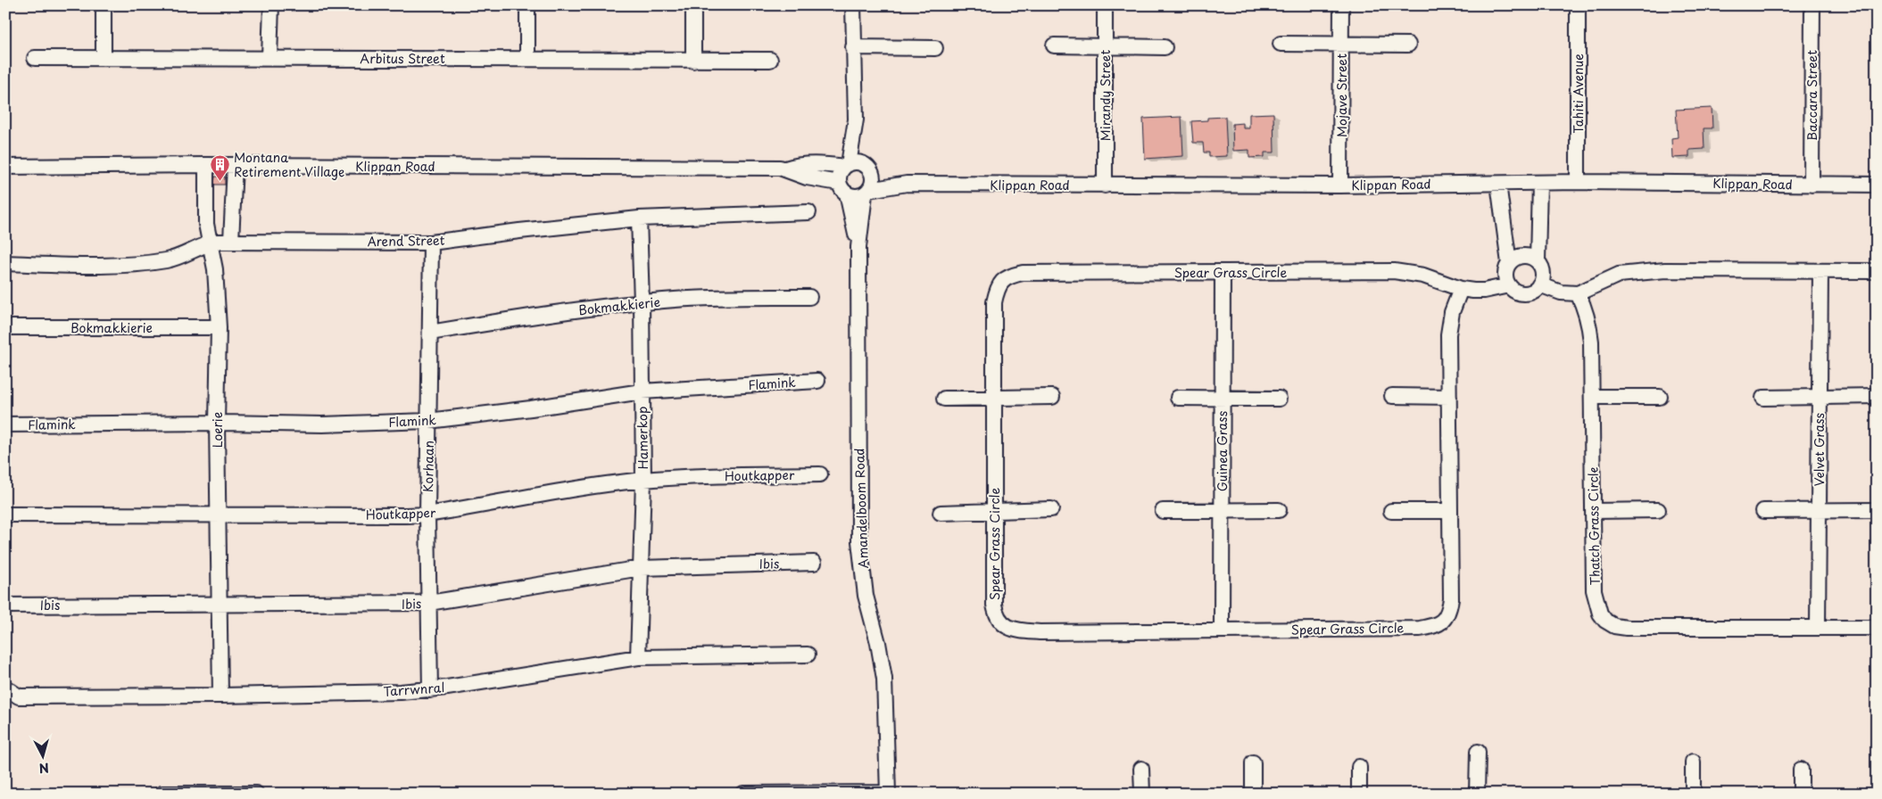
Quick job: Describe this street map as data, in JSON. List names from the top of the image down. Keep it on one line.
{"streets":{"street":["Arbitus Street","Tahiti Avenue","Mirandy Street","Mojave Street","Baccara Street","Klippan Road","Arend Street","Spear Grass Circle","Bokmakkierie","Flamink","Loerie","Hamerkop","Velvet Grass","Guinea Grass","Korhaan","Houtkapper","Amandelboom Road","Thatch Grass Circle","Ibis","Tarrwnral"]},"crossings":[["Tahiti Avenue","Klippan Road"],["Mirandy Street","Klippan Road"],["Mojave Street","Klippan Road"],["Baccara Street","Klippan Road"],["Klippan Road","Loerie"],["Klippan Road","Amandelboom Road"],["Arend Street","Loerie"],["Arend Street","Hamerkop"],["Arend Street","Korhaan"],["Spear Grass Circle","Guinea Grass"],["Bokmakkierie","Loerie"],["Bokmakkierie","Hamerkop"],["Bokmakkierie","Korhaan"],["Flamink","Loerie"],["Flamink","Hamerkop"],["Flamink","Korhaan"],["Loerie","Houtkapper"],["Loerie","Ibis"],["Loerie","Tarrwnral"],["Hamerkop","Houtkapper"],["Hamerkop","Ibis"],["Hamerkop","Tarrwnral"],["Velvet Grass","Thatch Grass Circle"],["Korhaan","Houtkapper"],["Korhaan","Ibis"],["Korhaan","Tarrwnral"]],"places":{"building":["Montana Retirement Village"]},"north":"bottom"}
